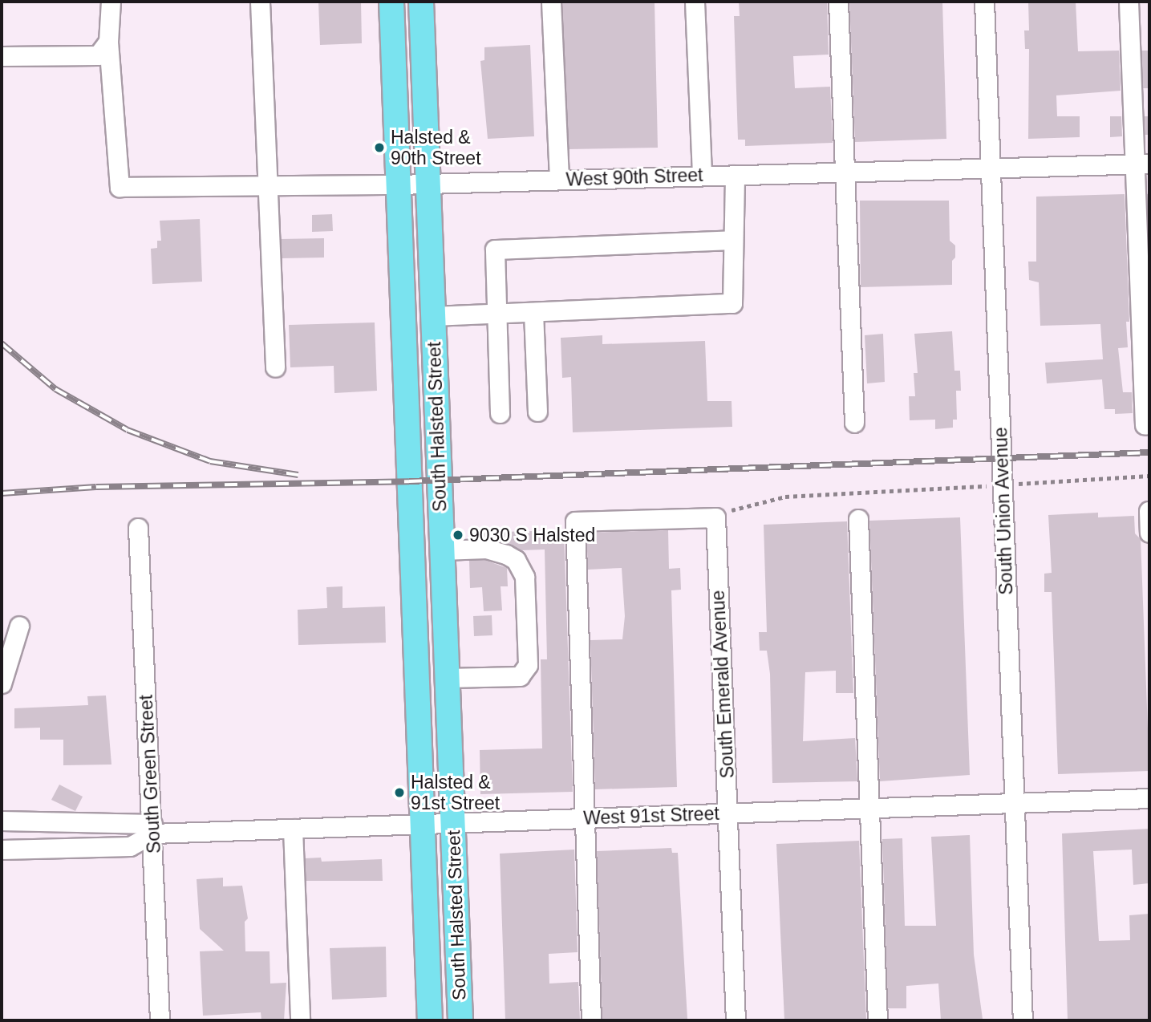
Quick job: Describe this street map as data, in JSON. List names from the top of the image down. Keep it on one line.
{"streets":{"main road":["South Halsted Street"],"street":["West 90th Street","South Union Avenue","South Emerald Avenue","South Green Street","West 91st Street"]},"crossings":[["West 90th Street","South Halsted Street"],["West 90th Street","South Union Avenue"],["South Halsted Street","West 91st Street"],["South Union Avenue","West 91st Street"],["South Emerald Avenue","West 91st Street"],["South Green Street","West 91st Street"]],"places":["Halsted & 90th Street","9030 S Halsted","Halsted & 91st Street"]}
